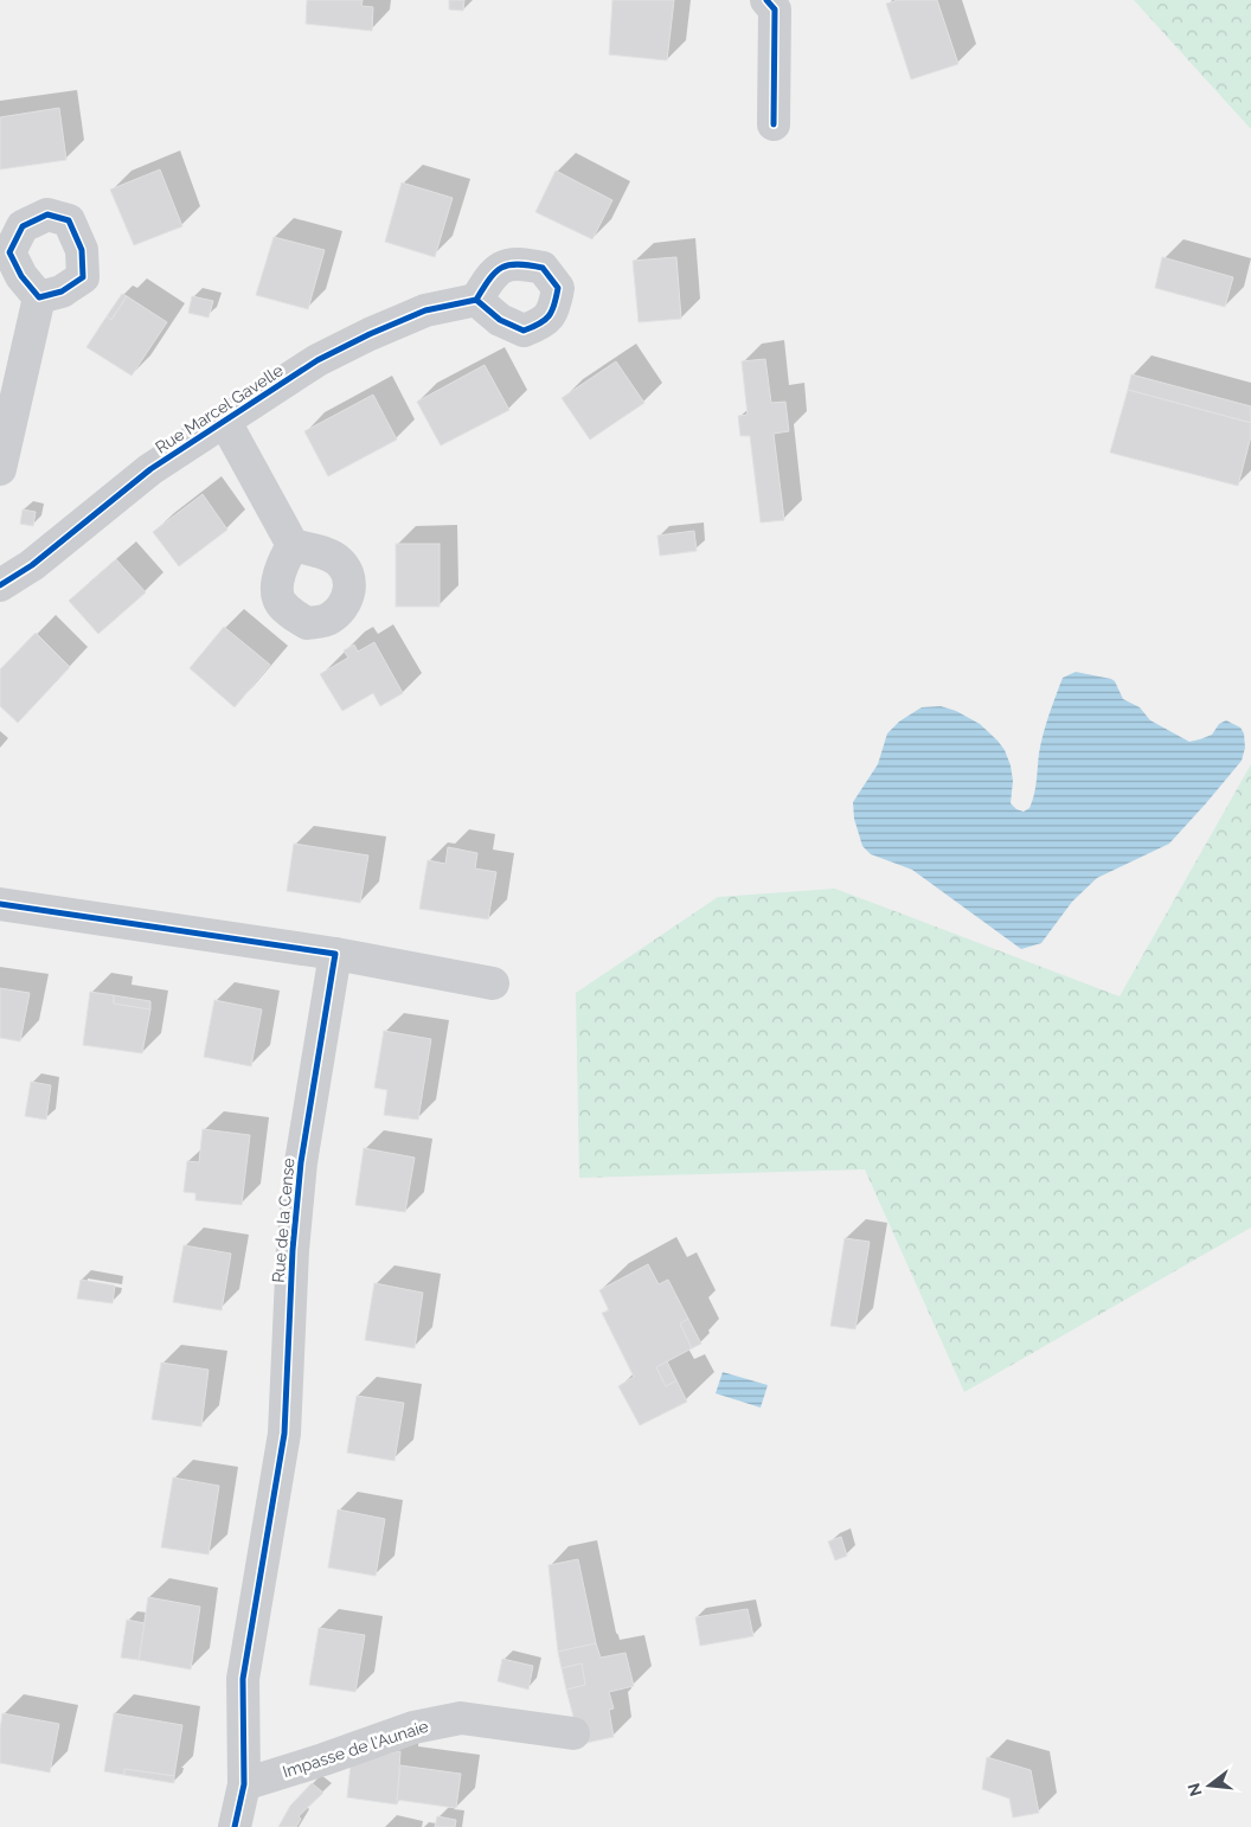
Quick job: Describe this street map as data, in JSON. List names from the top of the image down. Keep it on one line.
{"streets":{"street":["Rue Marcel Gavelle","Rue de la Cense","Impasse de l'Aunaie"]},"crossings":[["Rue de la Cense","Impasse de l'Aunaie"]],"north":"left"}
